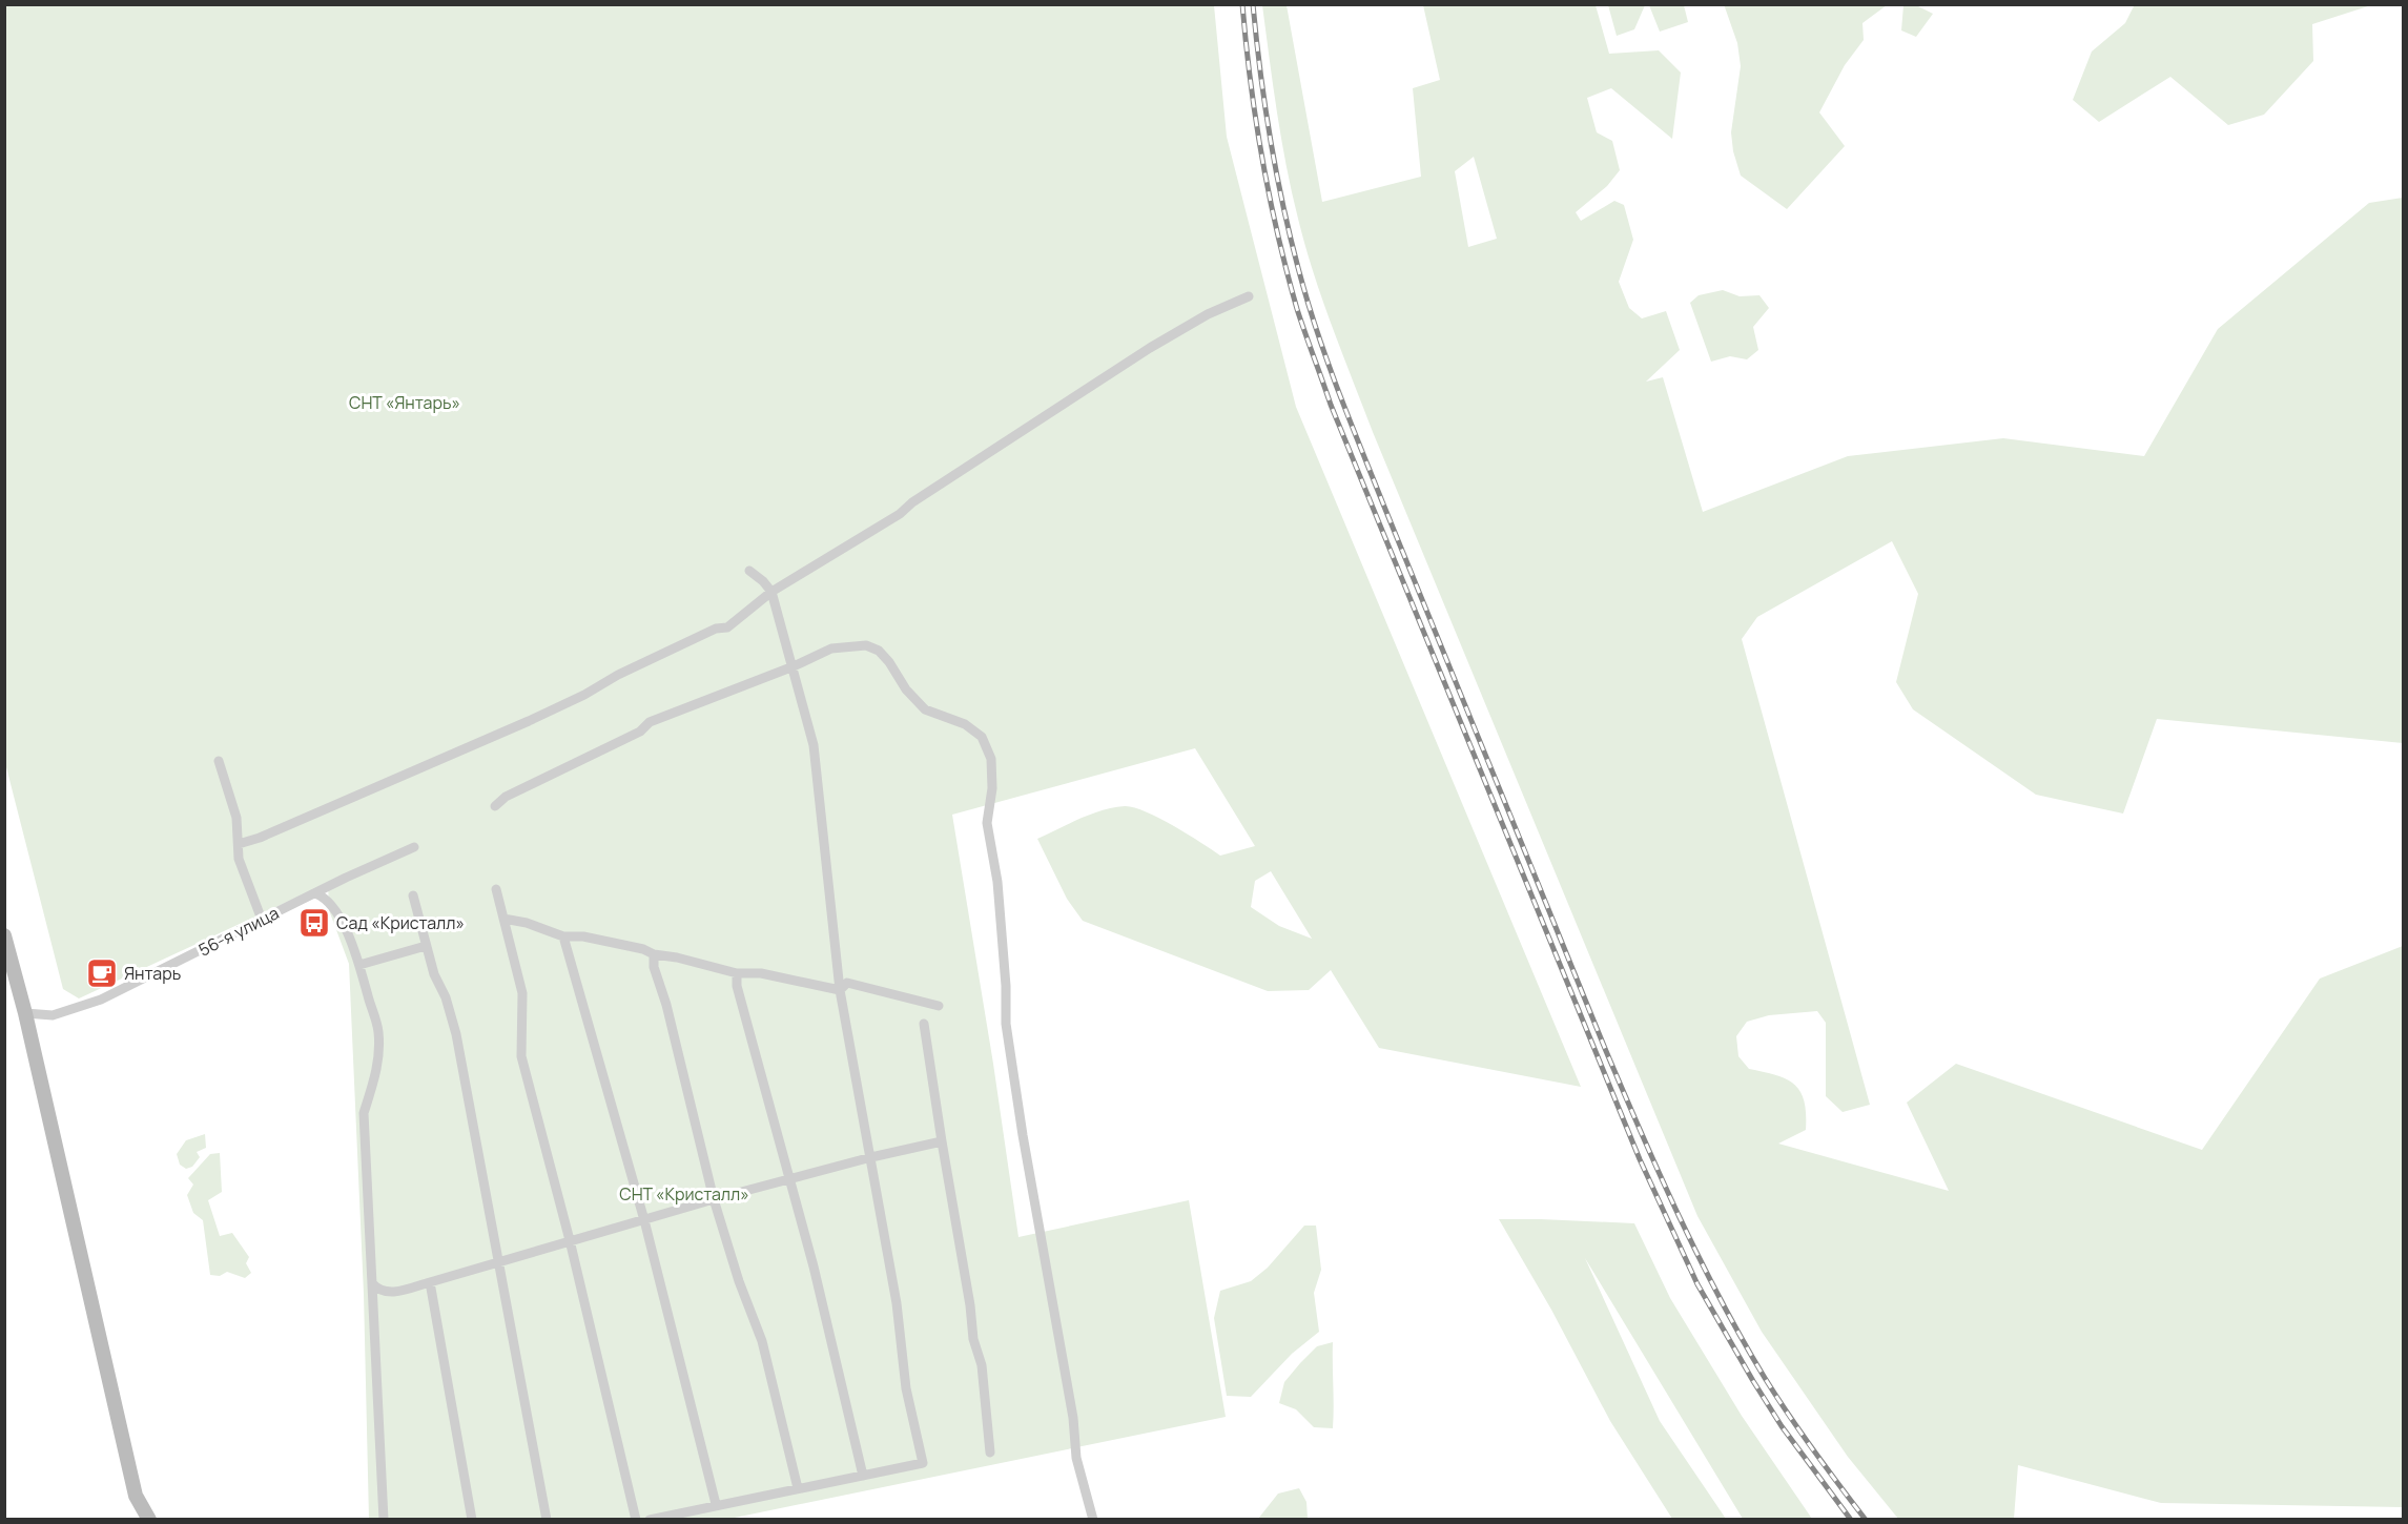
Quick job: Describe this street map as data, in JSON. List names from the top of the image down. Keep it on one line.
{"streets":{"street":["56-я улица"]},"parks":["СНТ «Янтарь»","СНТ «Кристалл»"],"places":{"bus stop":["Сад «Кристалл»"],"cafe":["Янтарь"]}}
